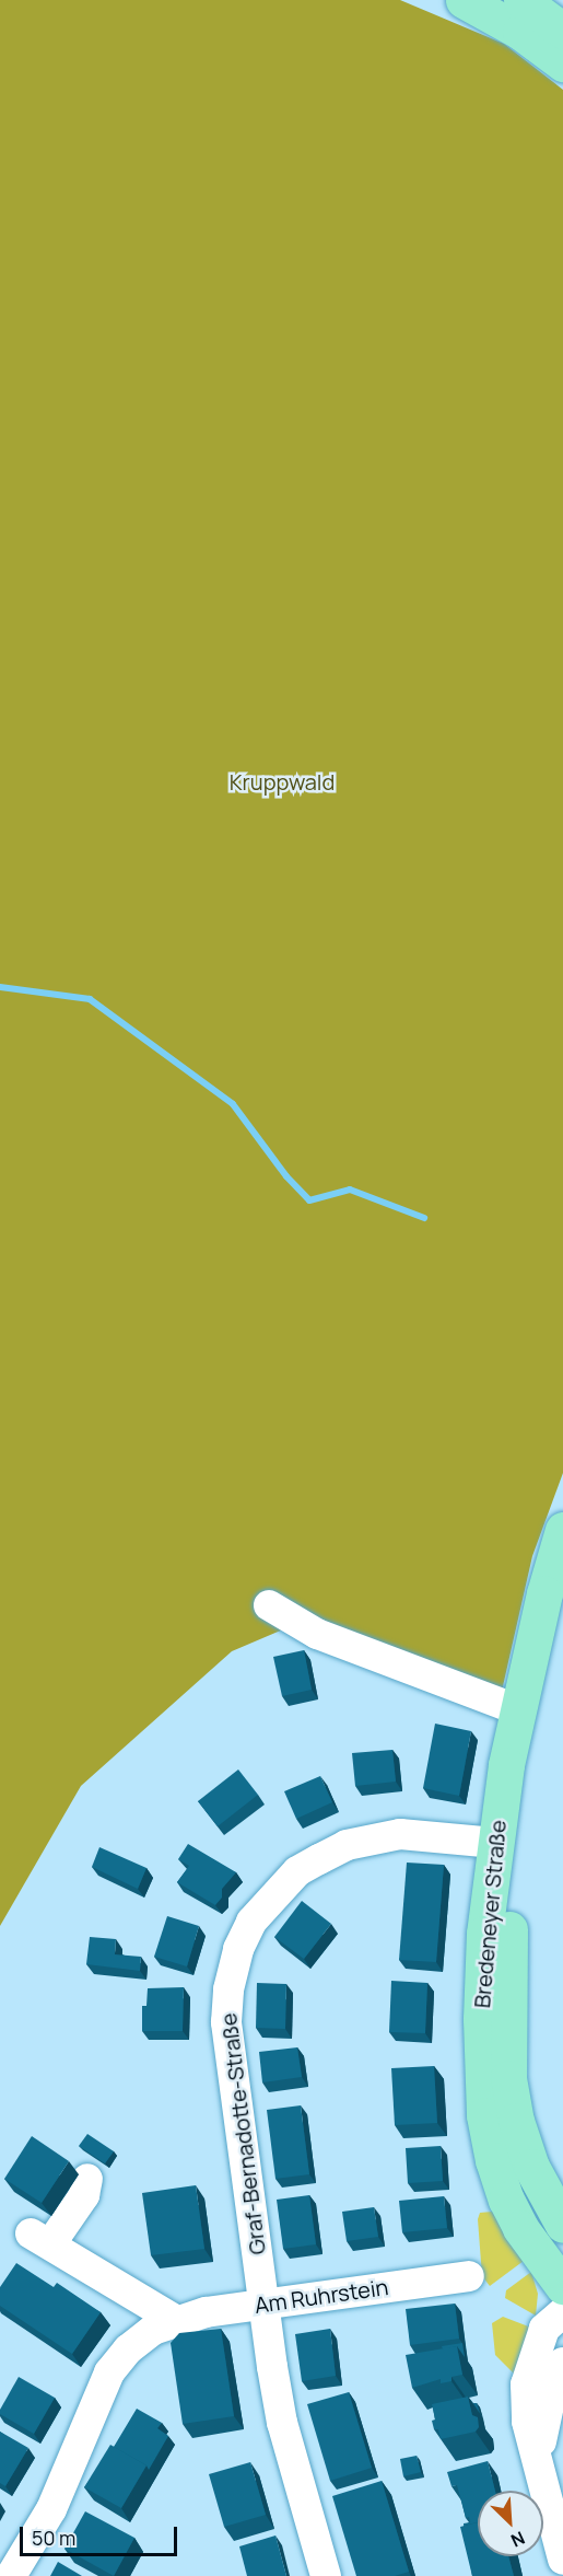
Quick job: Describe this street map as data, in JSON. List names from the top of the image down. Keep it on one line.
{"streets":{"main road":["Bredeneyer Straße"],"street":["Graf-Bernadotte-Straße","Am Ruhrstein"]},"crossings":[["Bredeneyer Straße","Graf-Bernadotte-Straße"],["Graf-Bernadotte-Straße","Am Ruhrstein"]],"parks":["Kruppwald"],"scale_bar":"50 m","north":"bottom right"}
